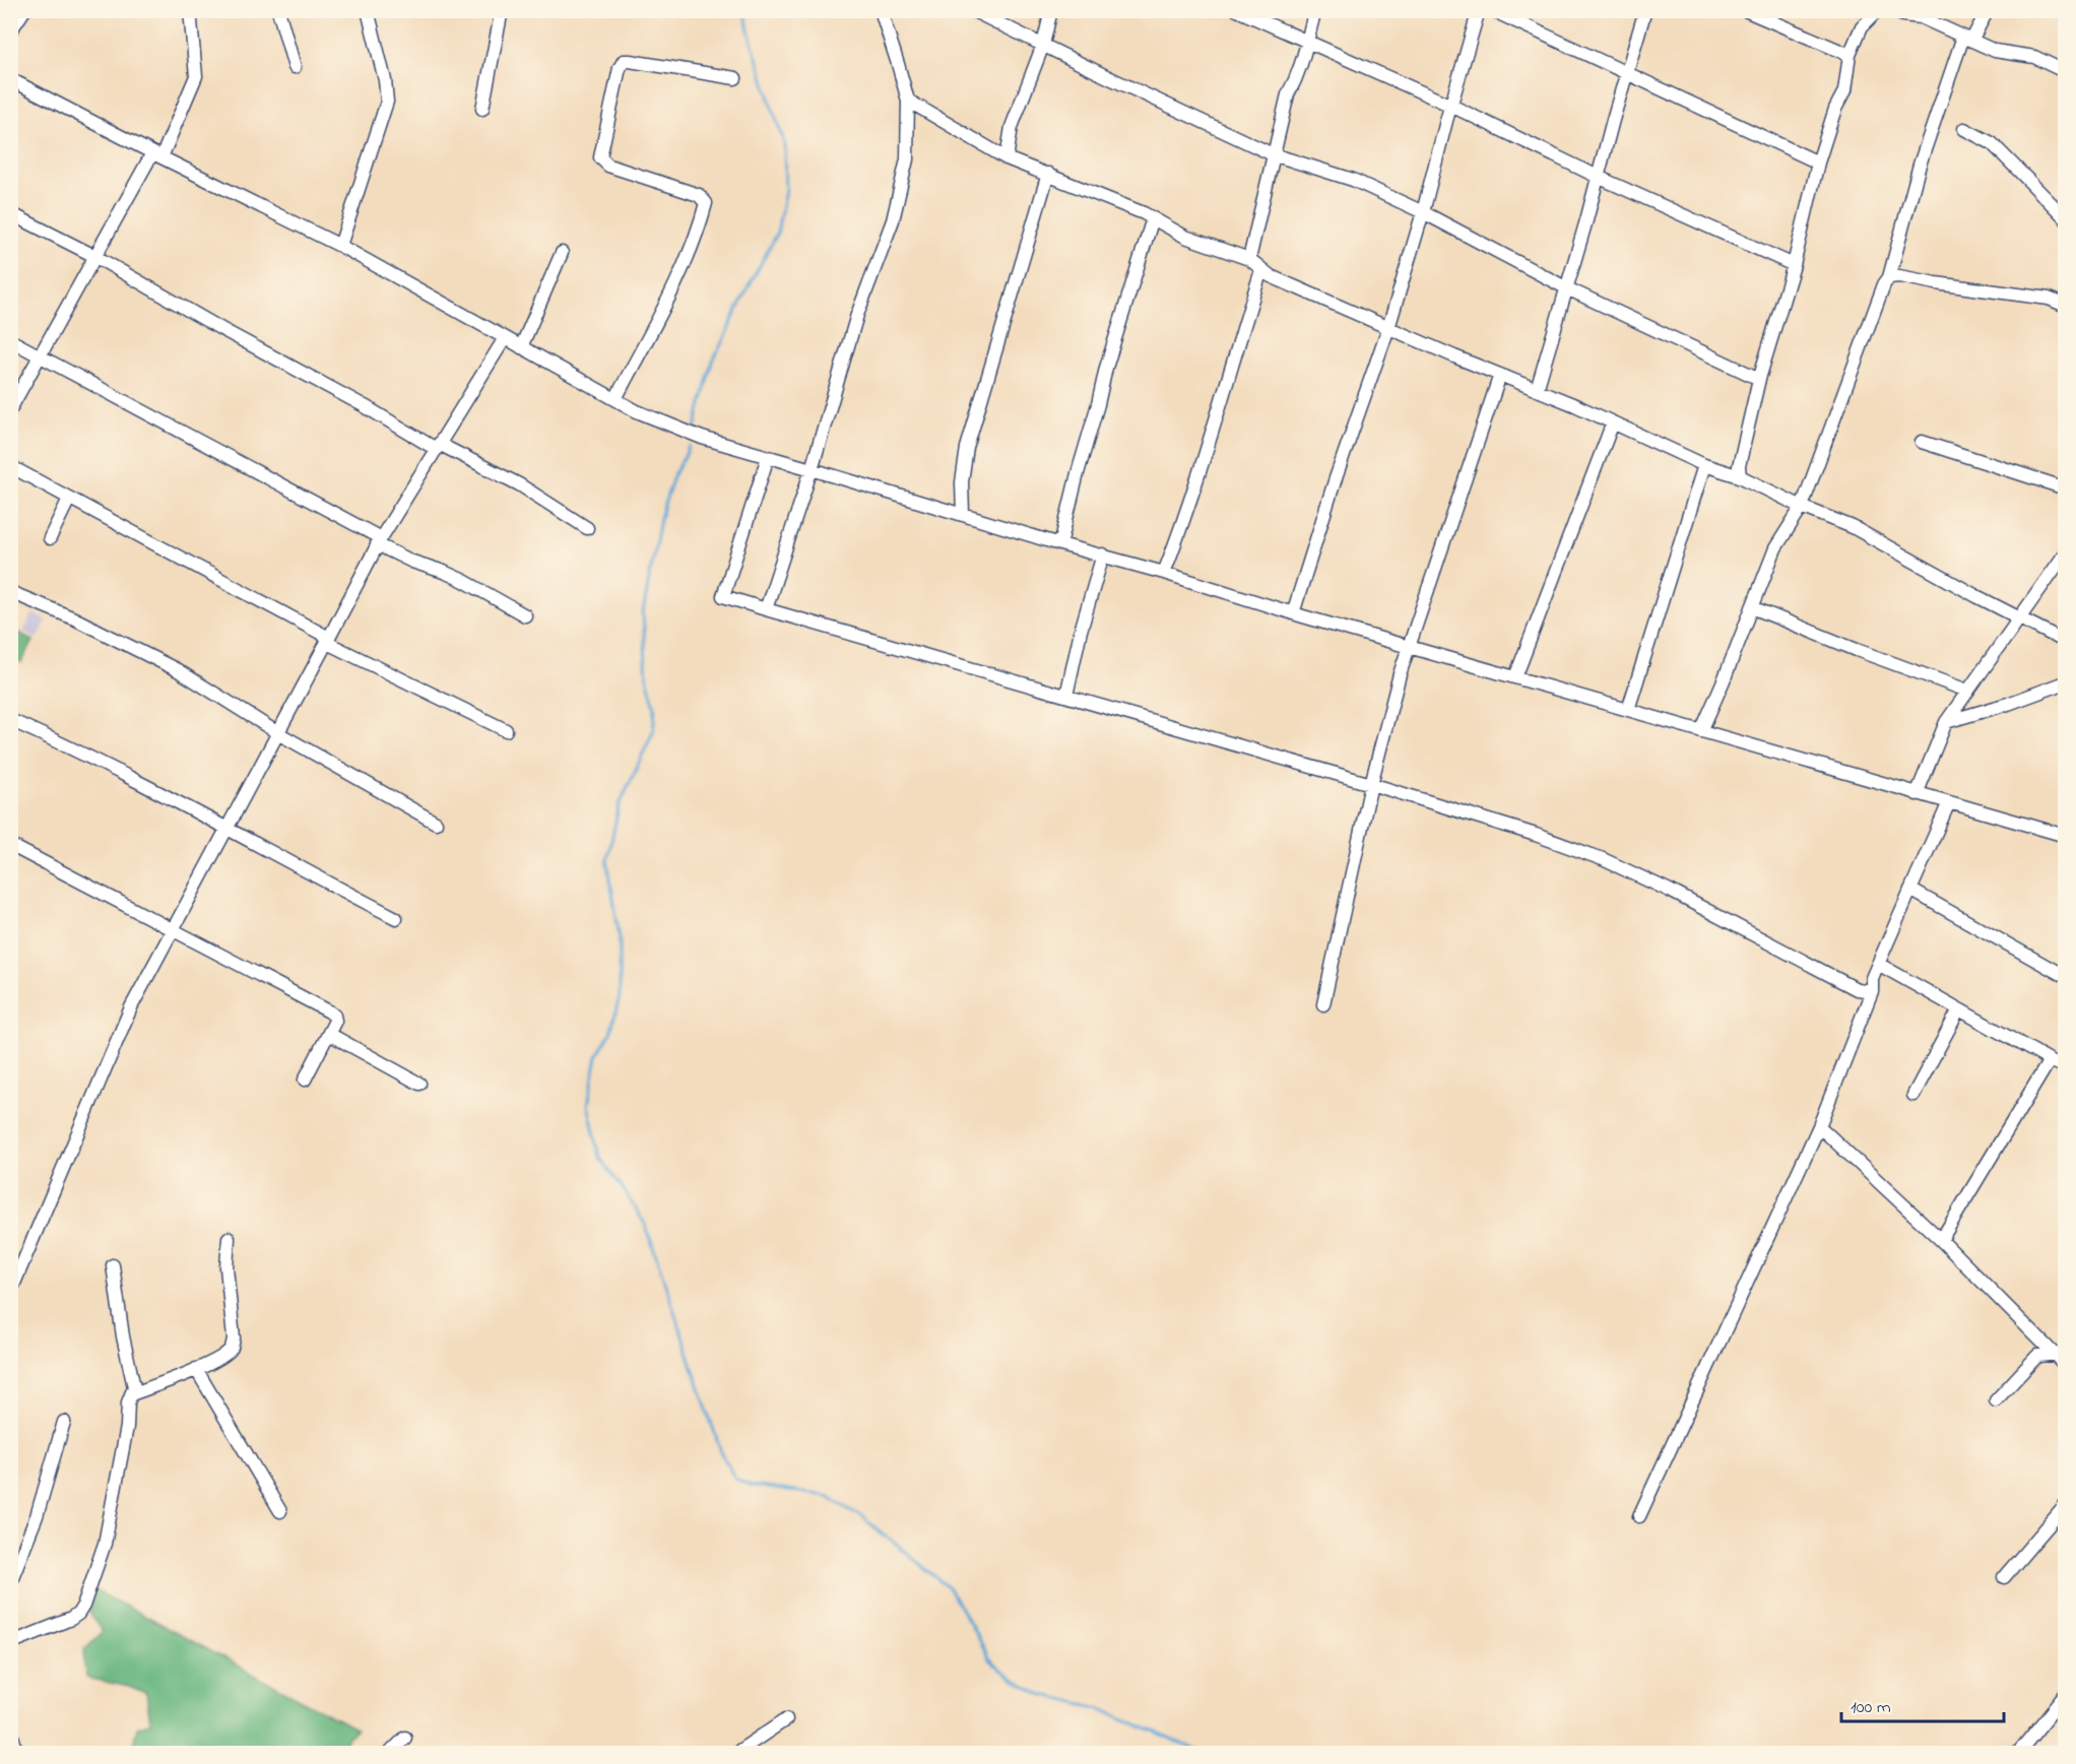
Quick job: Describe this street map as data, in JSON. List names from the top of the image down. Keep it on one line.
{"scale_bar":"100 m"}
